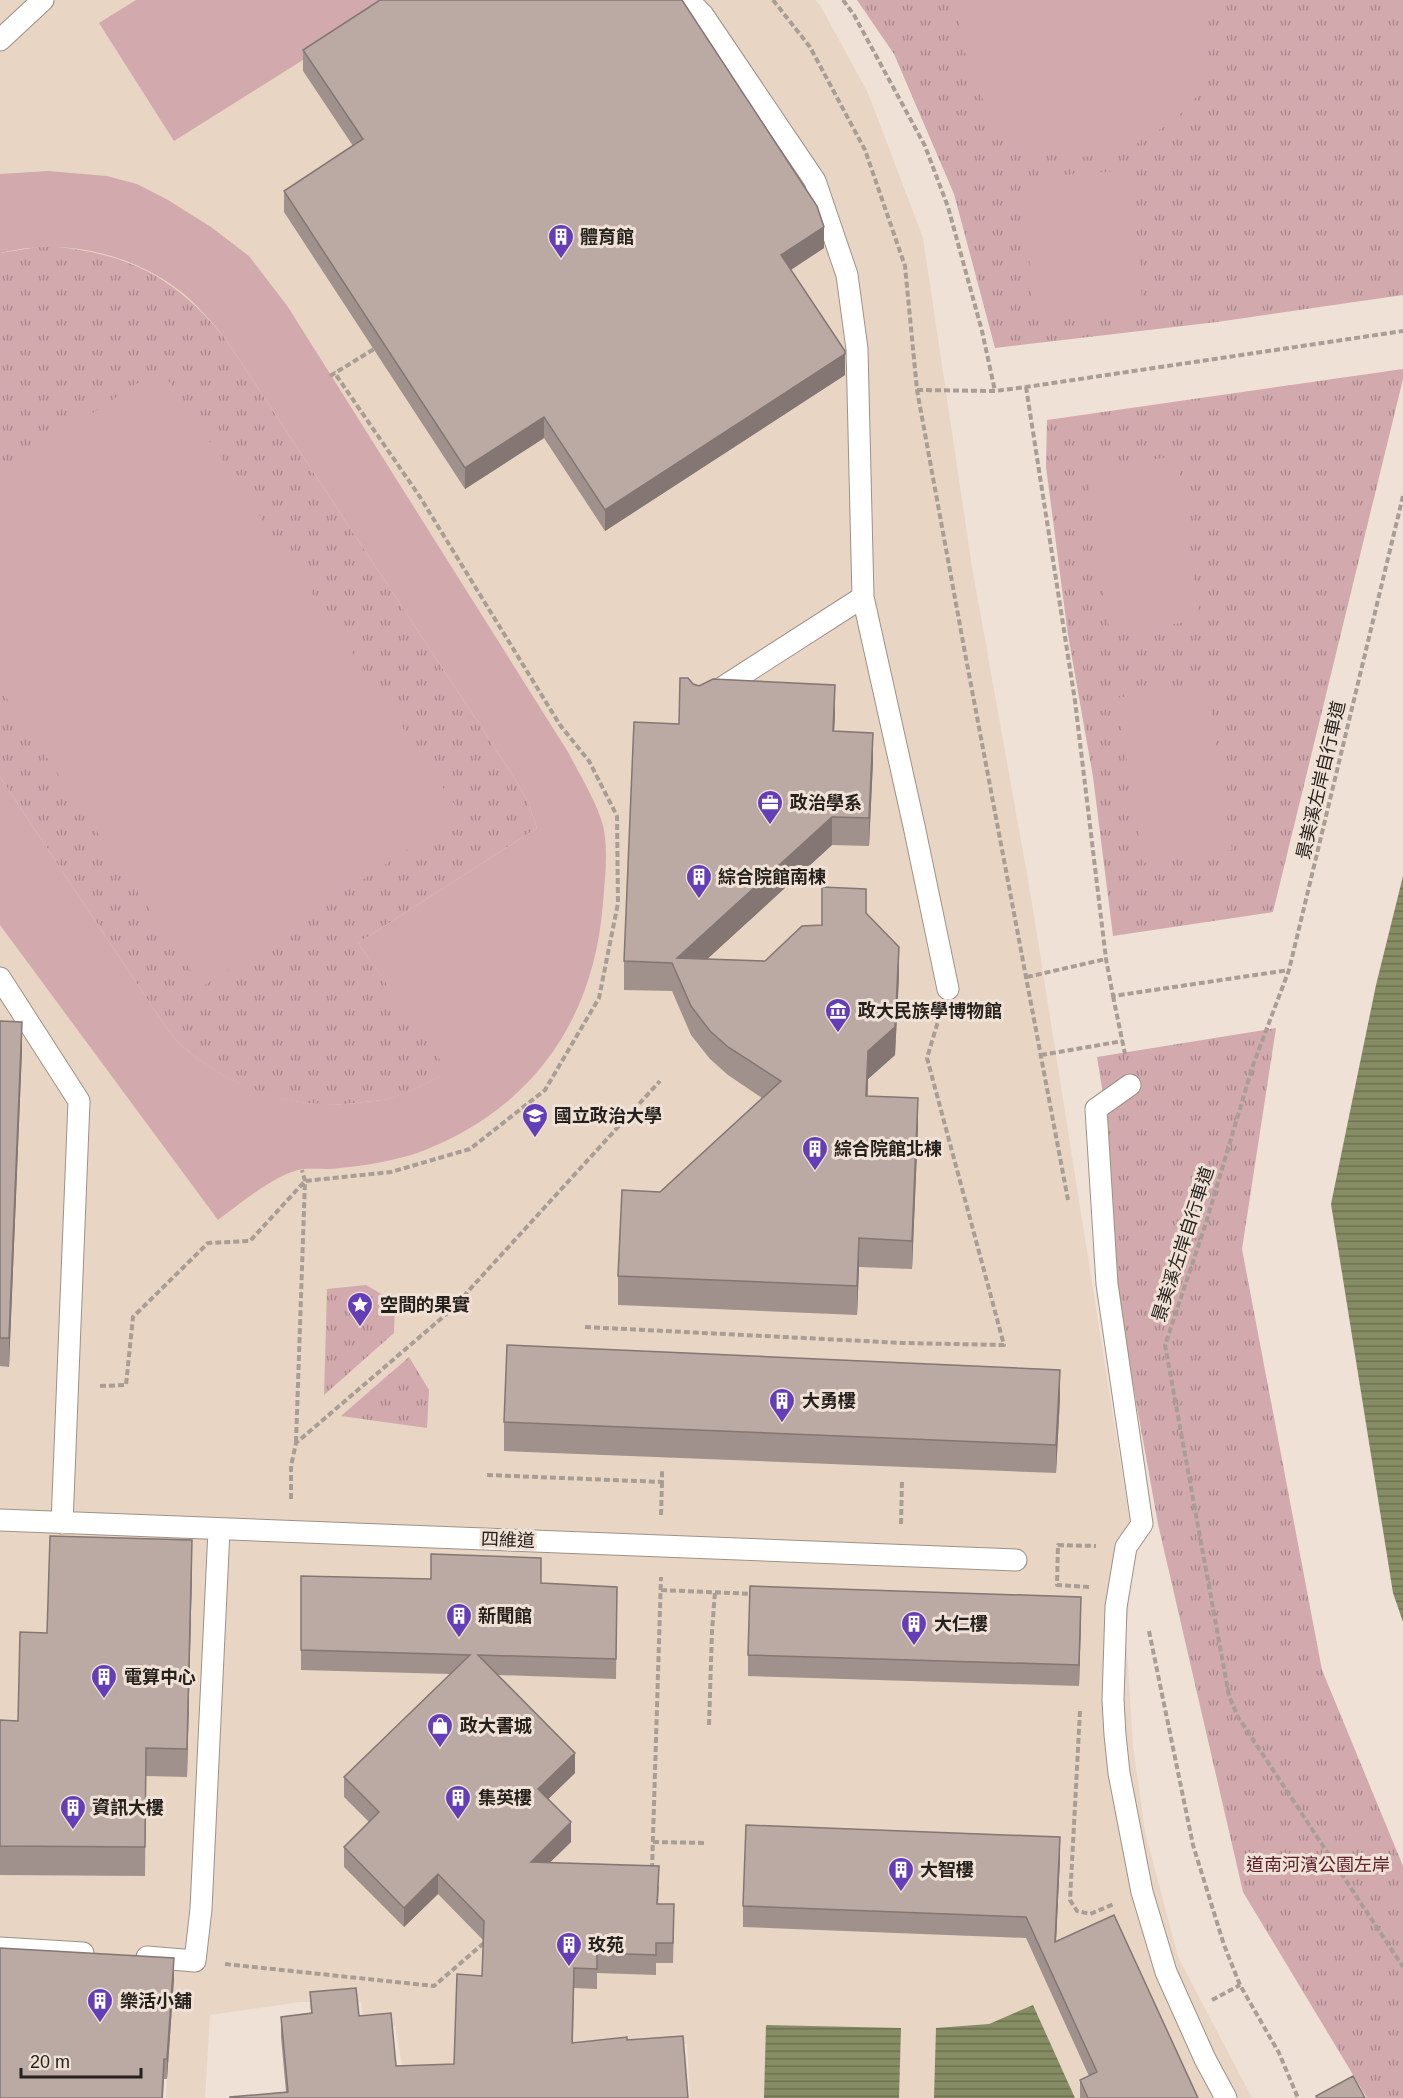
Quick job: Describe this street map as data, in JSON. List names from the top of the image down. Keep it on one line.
{"streets":{"lane":["四維道"],"path":["景美溪左岸自行車道"]},"parks":["道南河濱公園左岸"],"places":{"building":["體育館","綜合院館南棟","綜合院館北棟","大勇樓","新聞館","大仁樓","電算中心","集英樓","資訊大樓","大智樓","玫苑","樂活小舖"],"office":["政治學系"],"museum":["政大民族學博物館"],"school or university":["國立政治大學"],"place":["空間的果實"],"shop":["政大書城"]},"scale_bar":"20 m"}
